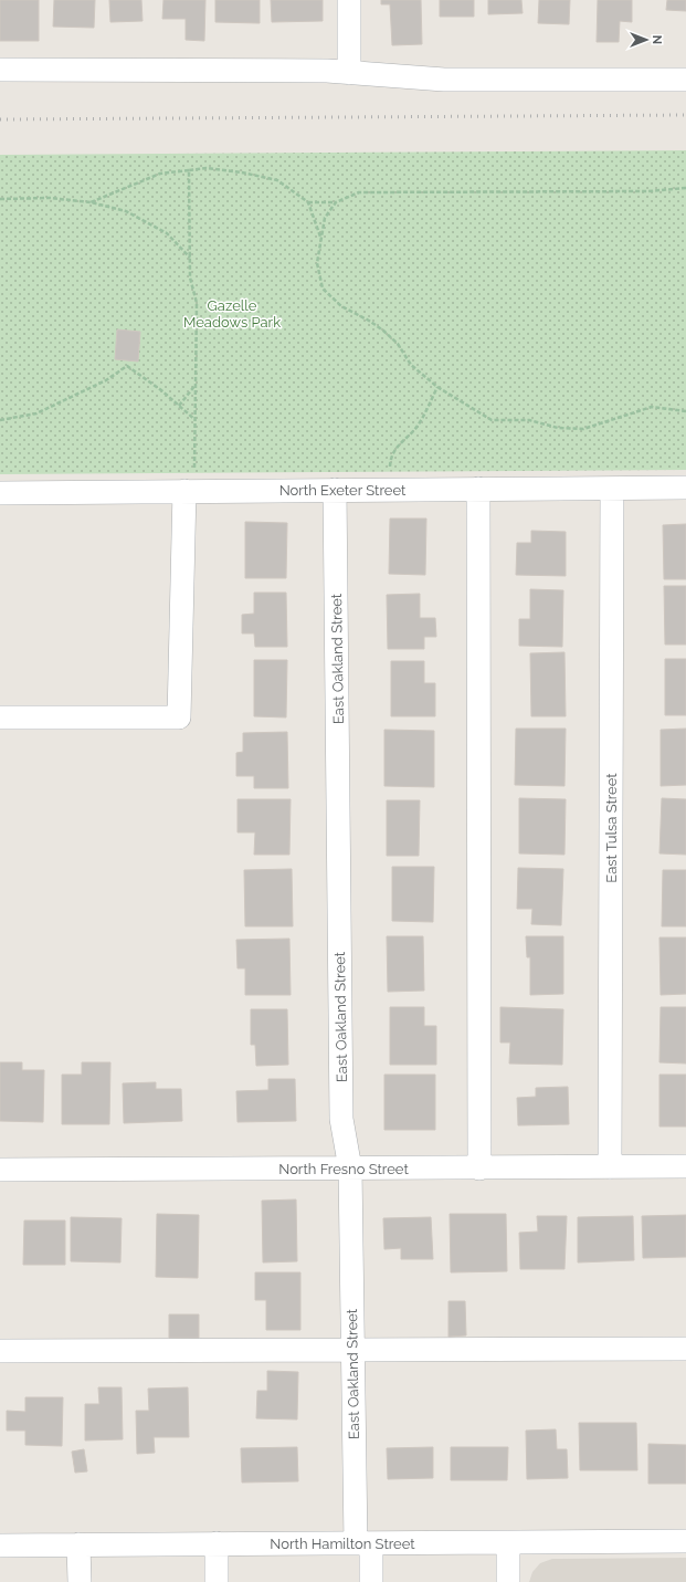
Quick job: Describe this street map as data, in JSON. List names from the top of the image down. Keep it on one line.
{"streets":{"street":["North Exeter Street","East Oakland Street","East Tulsa Street","North Fresno Street","North Hamilton Street"]},"crossings":[["North Exeter Street","East Oakland Street"],["North Exeter Street","East Tulsa Street"],["East Oakland Street","North Fresno Street"],["East Oakland Street","North Hamilton Street"],["East Tulsa Street","North Fresno Street"]],"parks":["Gazelle Meadows Park"],"north":"right"}
